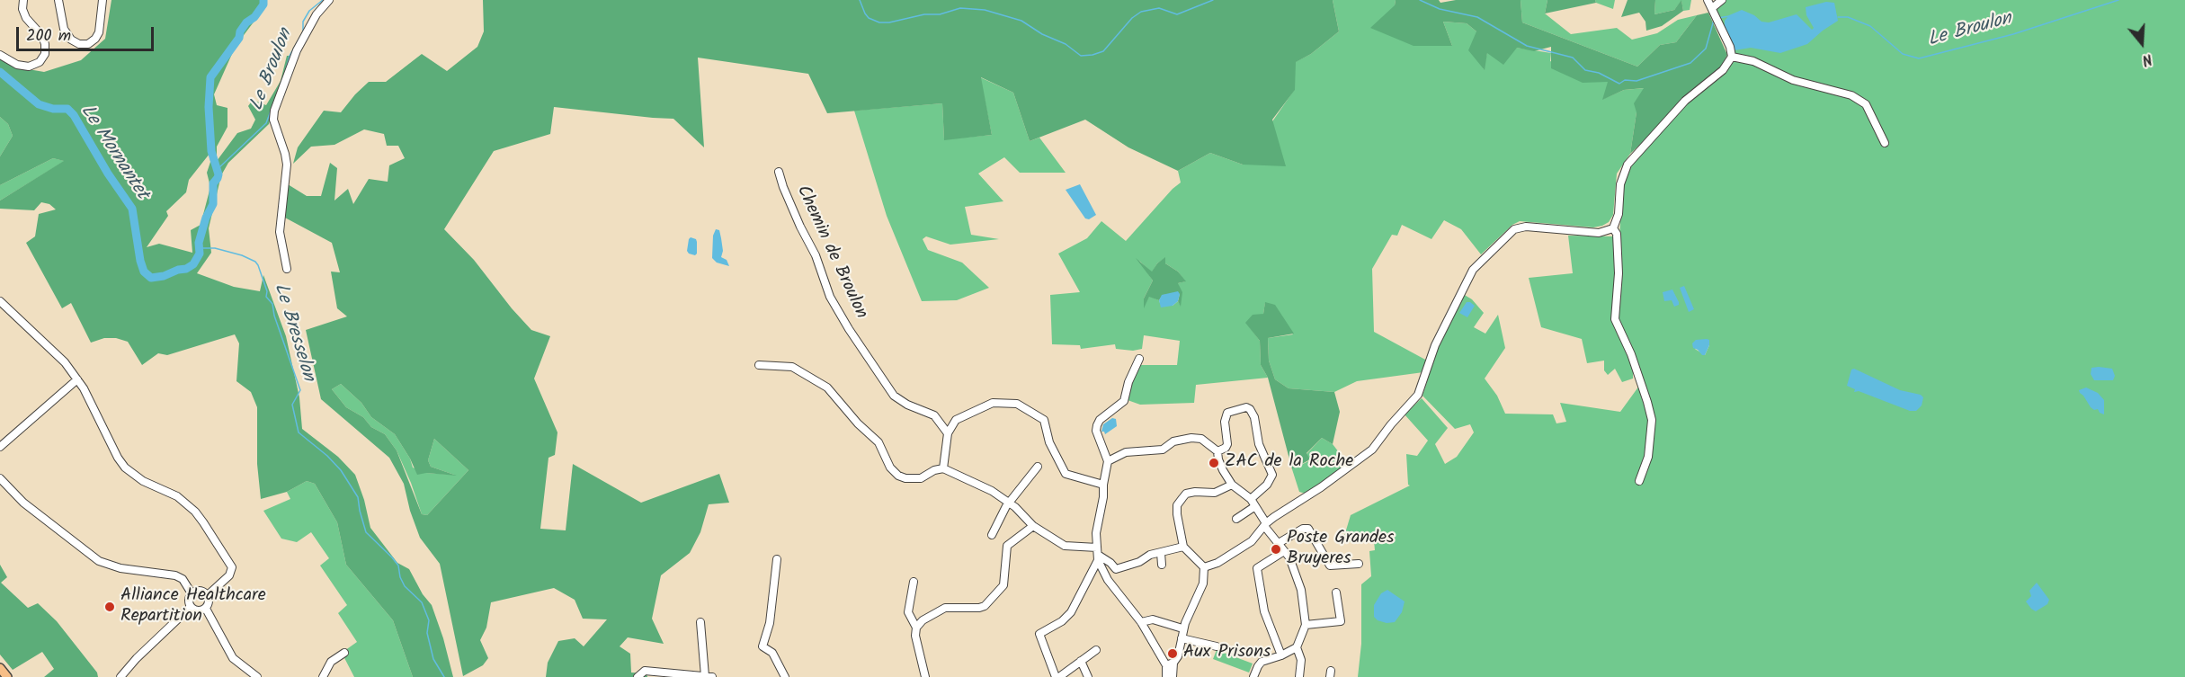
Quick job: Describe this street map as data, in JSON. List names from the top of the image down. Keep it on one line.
{"streets":{"street":["Chemin de Broulon"]},"water":["Le Broulon","Le Mornantet","Le Bresselon"],"places":["ZAC de la Roche","Poste Grandes Bruyeres","Alliance Healthcare Repartition","Aux Prisons"],"scale_bar":"200 m","north":"bottom"}
